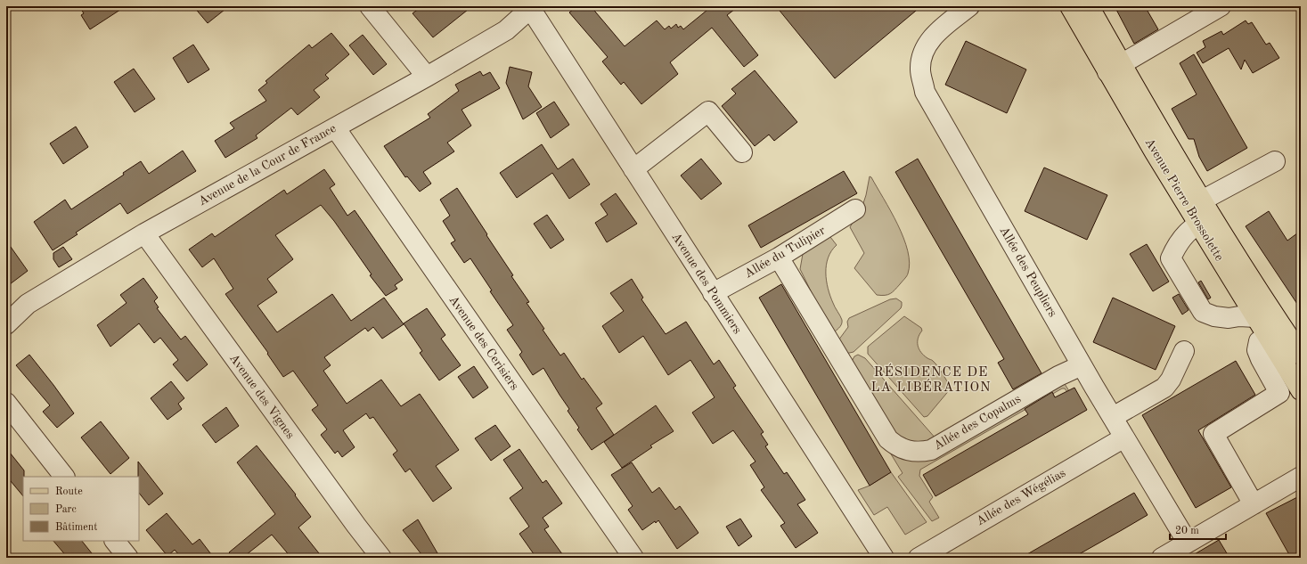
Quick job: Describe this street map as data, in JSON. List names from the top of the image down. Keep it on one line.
{"streets":{"main road":["Avenue Pierre Brossolette"],"street":["Avenue de la Cour de France","Allée du Tulipier","Allée des Peupliers","Avenue des Pommiers","Avenue des Cerisiers","Avenue des Vignes","Allée des Copalms","Allée des Wégélias"]},"crossings":[["Avenue de la Cour de France","Avenue des Pommiers"],["Avenue de la Cour de France","Avenue des Cerisiers"],["Avenue de la Cour de France","Avenue des Vignes"],["Allée du Tulipier","Avenue des Pommiers"],["Allée du Tulipier","Allée des Copalms"],["Allée des Peupliers","Allée des Copalms"],["Allée des Peupliers","Allée des Wégélias"]],"districts":["RÉSIDENCE DE LA LIBÉRATION"],"legend":["Route","Parc","Bâtiment"],"scale_bar":"20 m"}
